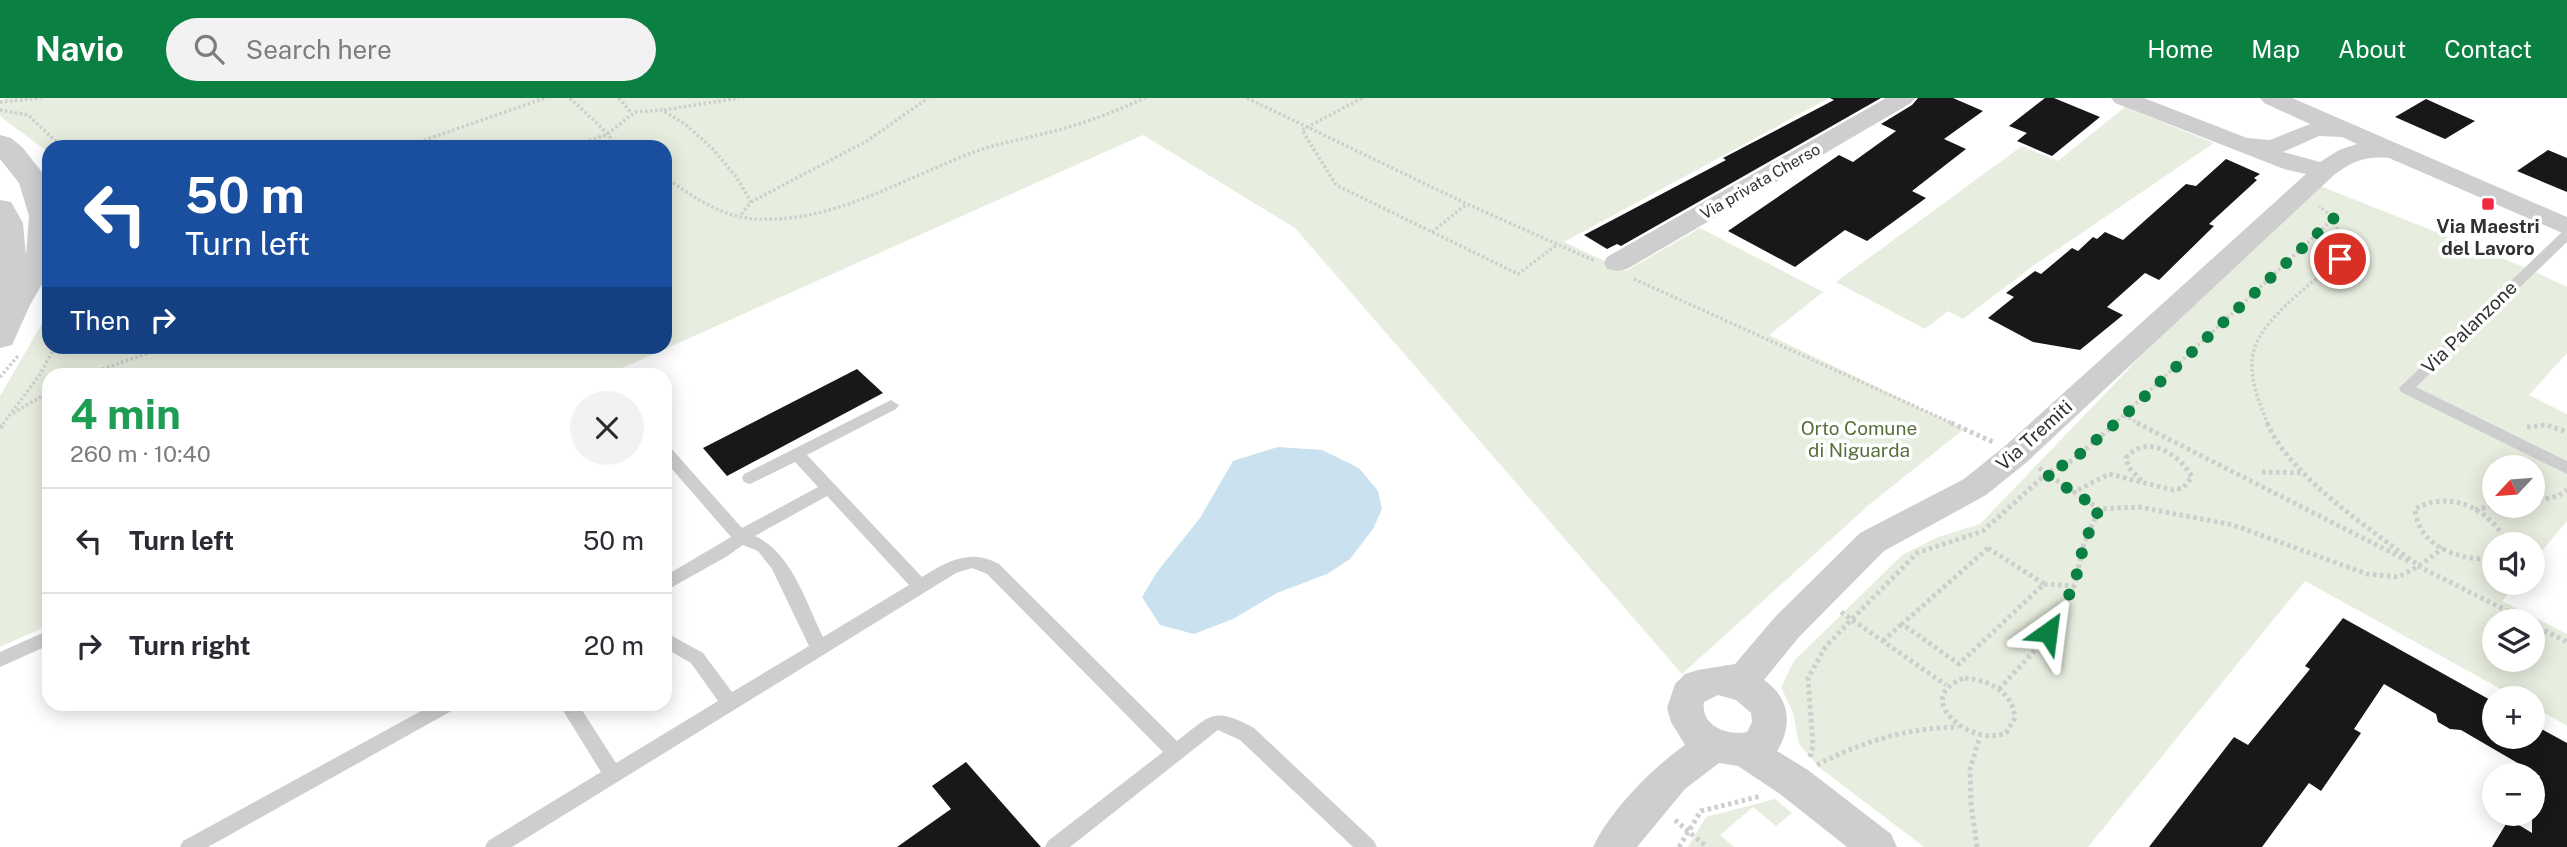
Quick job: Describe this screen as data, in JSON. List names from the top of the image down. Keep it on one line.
{"streets":{"street":["Via privata Cherso","Via Tremiti"],"lane":["Via Palanzone"]},"parks":["Orto Comune di Niguarda"],"places":{"transit":["Via Maestri del Lavoro"]},"north":"bottom left","page":{"header":"Navio","search":"Search here","nav":["Home","Map","About","Contact"],"turn":["50 m","Turn left"],"then":"Then","heading":["4 min","260 m · 10:40"],"map_buttons":["+","−"],"list":[{"name":"Turn left","value":"50 m"},{"name":"Turn right","value":"20 m"}]}}
